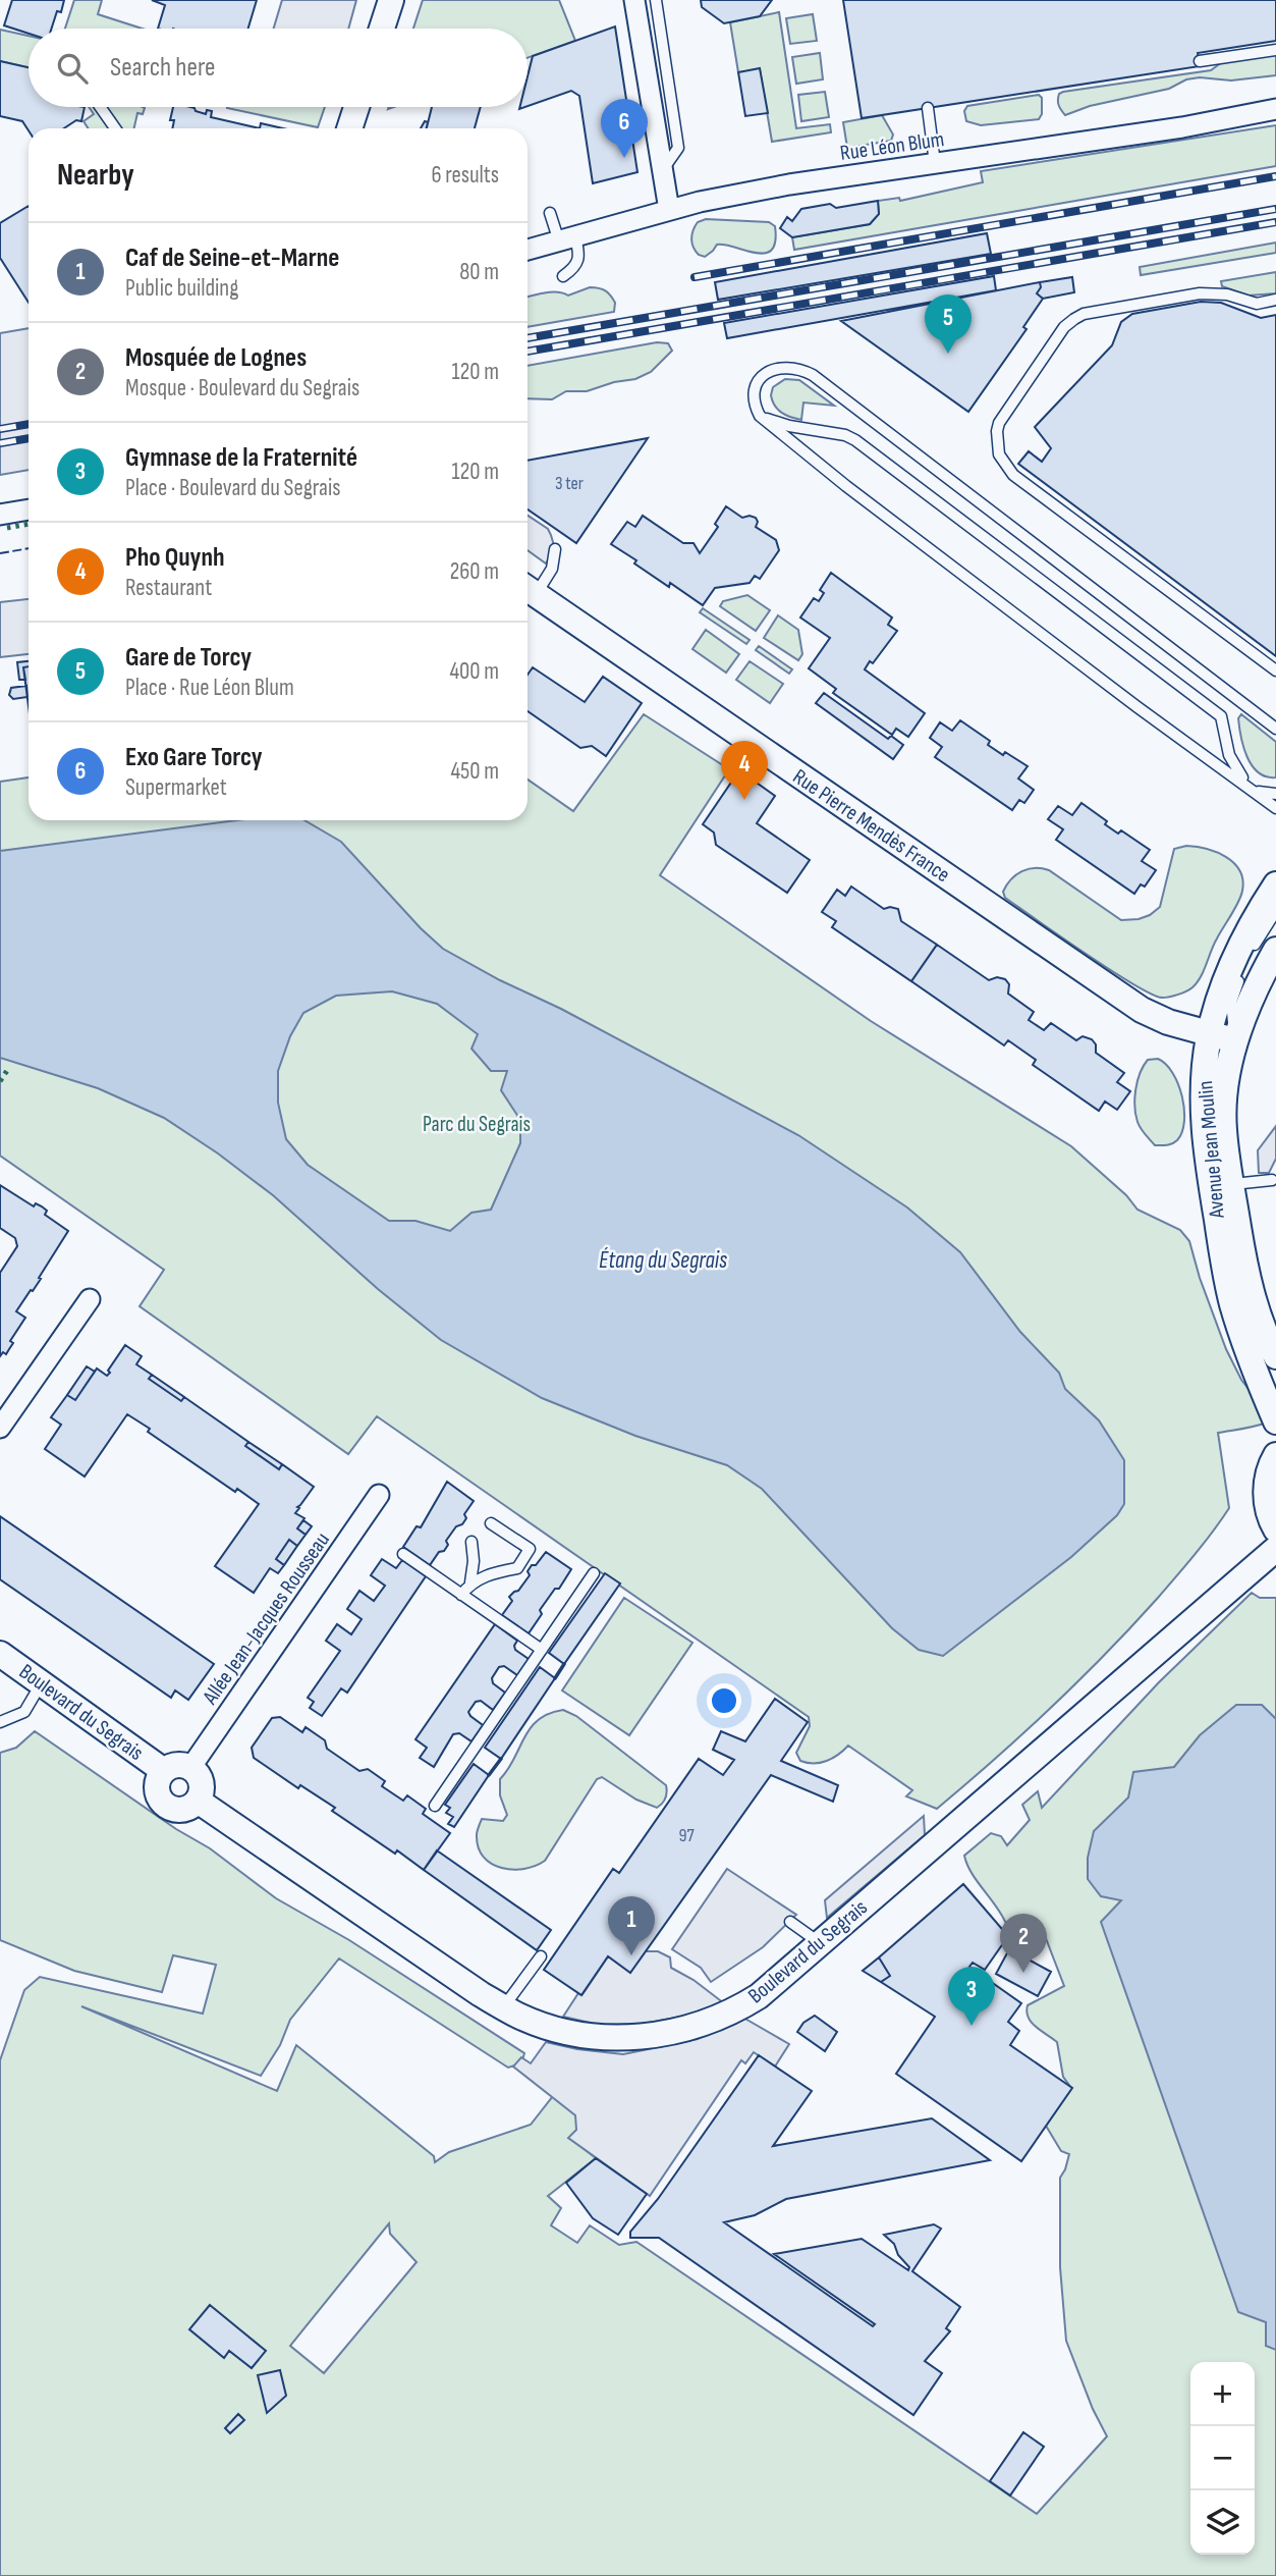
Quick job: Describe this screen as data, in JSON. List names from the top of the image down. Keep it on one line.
{"streets":{"street":["Rue Léon Blum","Rue Pierre Mendès France","Avenue Jean Moulin","Allée Jean-Jacques Rousseau","Boulevard du Segrais"]},"crossings":[["Rue Pierre Mendès France","Avenue Jean Moulin"],["Allée Jean-Jacques Rousseau","Boulevard du Segrais"]],"water":["Étang du Segrais"],"parks":["Parc du Segrais"],"house_numbers":["3 ter","97"],"page":{"search":"Search here","pins":["6","5","4","1","2","3"],"heading":["Nearby","6 results"],"list":[{"mark":"1","name":"Caf de Seine-et-Marne","note":"Public building","value":"80 m"},{"mark":"2","name":"Mosquée de Lognes","note":"Mosque · Boulevard du Segrais","value":"120 m"},{"mark":"3","name":"Gymnase de la Fraternité","note":"Place · Boulevard du Segrais","value":"120 m"},{"mark":"4","name":"Pho Quynh","note":"Restaurant","value":"260 m"},{"mark":"5","name":"Gare de Torcy","note":"Place · Rue Léon Blum","value":"400 m"},{"mark":"6","name":"Exo Gare Torcy","note":"Supermarket","value":"450 m"}],"map_buttons":["+","−"]}}
